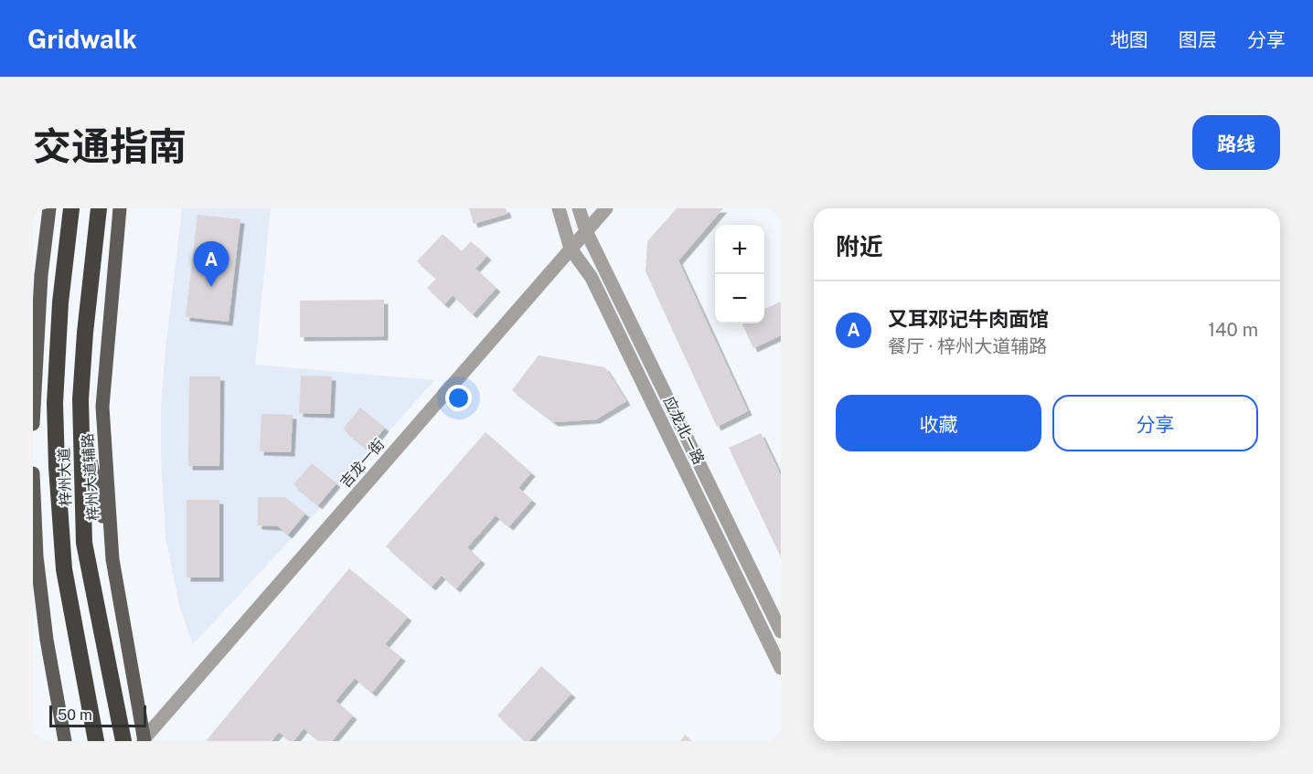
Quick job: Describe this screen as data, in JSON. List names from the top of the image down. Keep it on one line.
{"streets":{"highway":["梓州大道"],"main road":["梓州大道辅路"],"street":["应龙北一路","吉龙一街"]},"crossings":[["应龙北一路","吉龙一街"],["吉龙一街","梓州大道辅路"]],"scale_bar":"50 m","page":{"header":"Gridwalk","nav":["地图","图层","分享"],"title":"交通指南","buttons":["路线",["收藏","分享"]],"heading":"附近","map_buttons":["+","−"],"pins":"A","list":[{"mark":"A","name":"又耳邓记牛肉面馆","note":"餐厅 · 梓州大道辅路","value":"140 m"}],"scale":"50 m"}}
